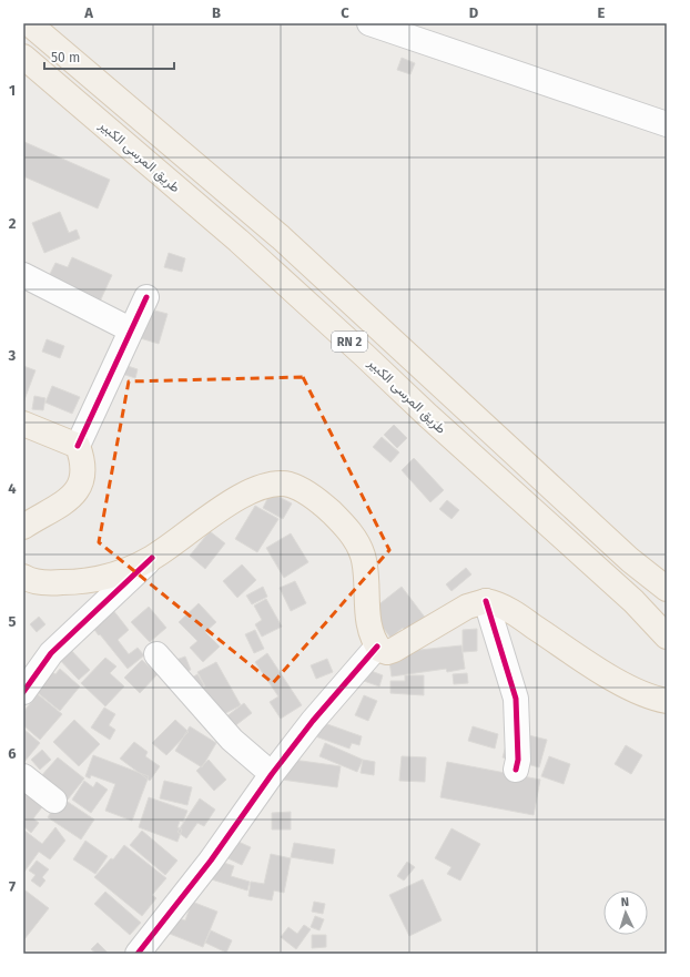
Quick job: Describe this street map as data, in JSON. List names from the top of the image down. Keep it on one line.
{"streets":{"main road":["طريق المرسى الكبير","RN 2"]},"scale_bar":"50 m","north":"top","grid":{"columns":["A","B","C","D","E"],"rows":["1","2","3","4","5","6","7"]}}
